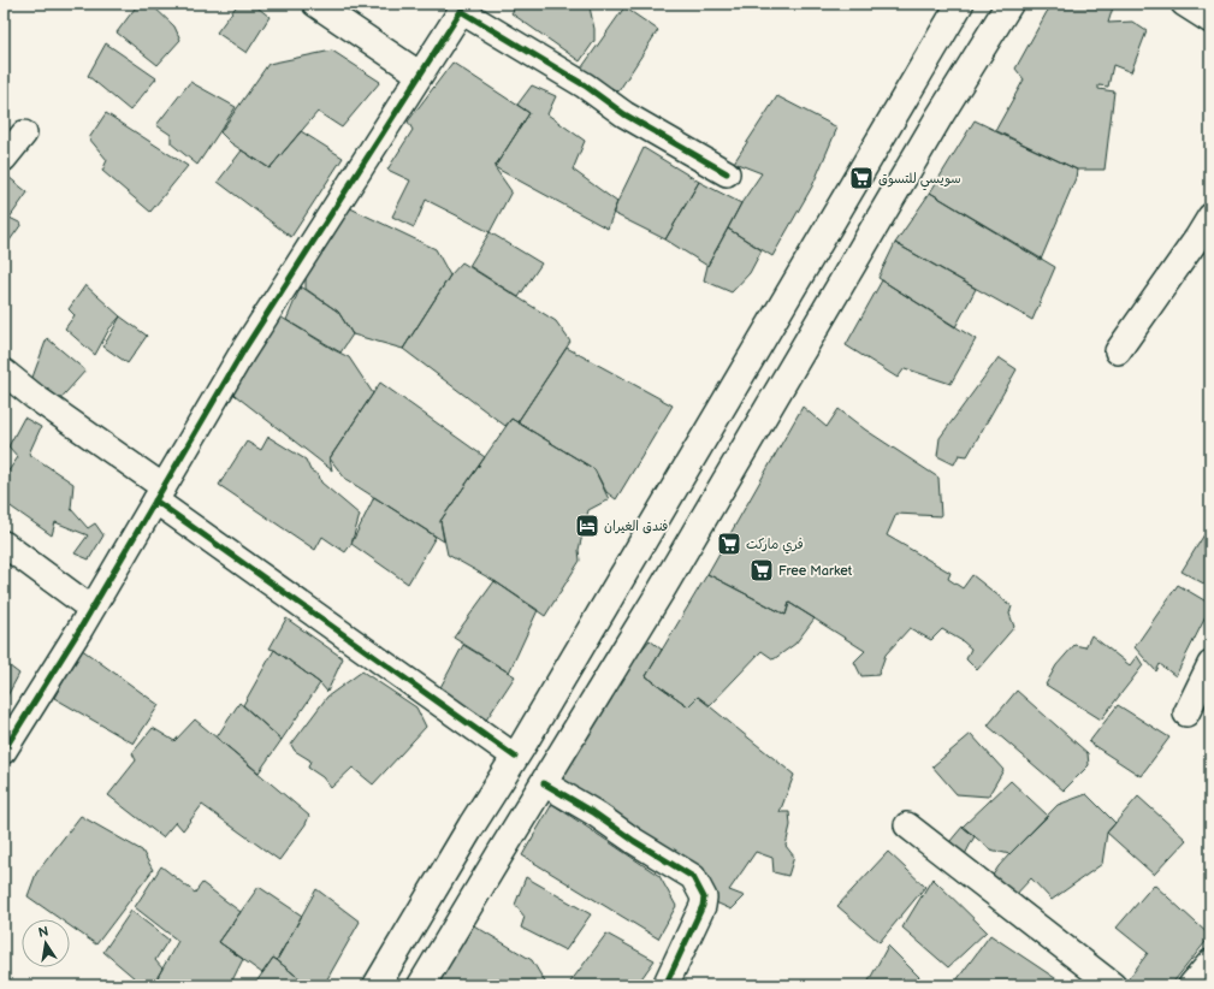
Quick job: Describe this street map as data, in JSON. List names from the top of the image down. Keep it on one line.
{"places":{"supermarket":["سويسي للتسوق","فري ماركت","Free Market"],"hotel":["فندق الغيران"]},"north":"top"}
